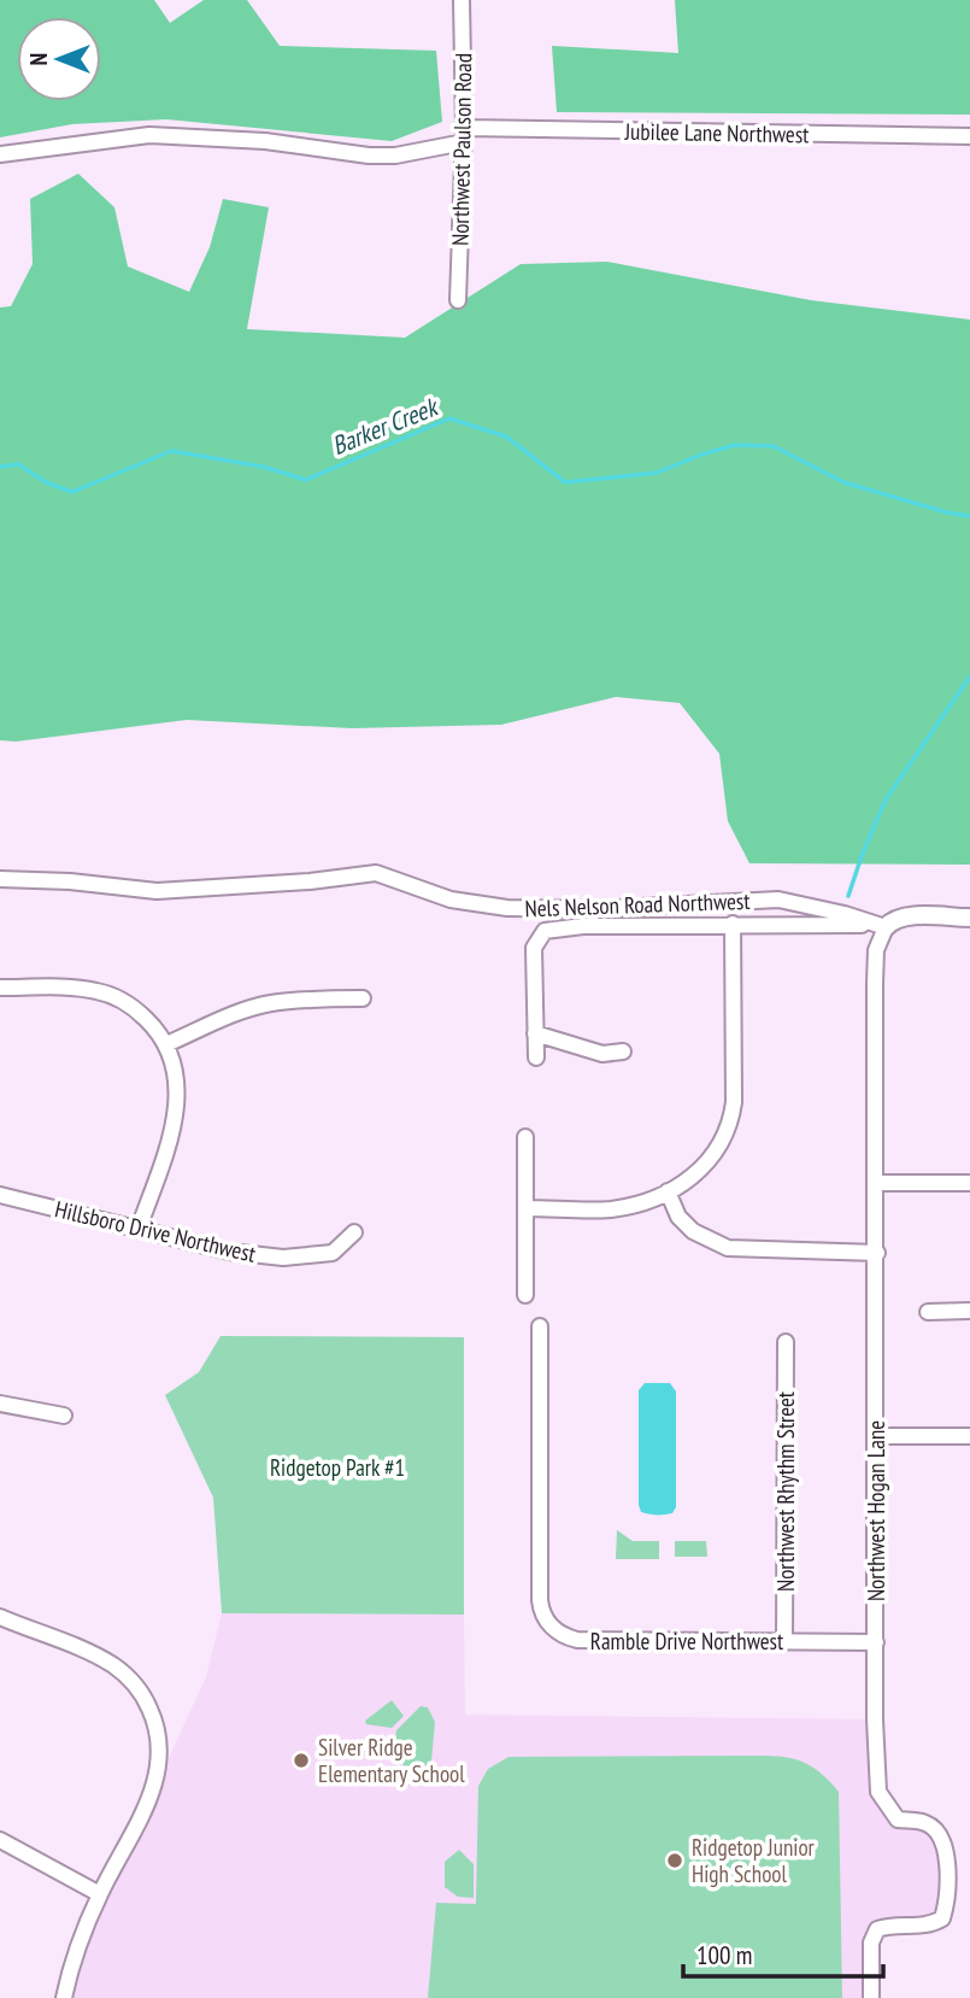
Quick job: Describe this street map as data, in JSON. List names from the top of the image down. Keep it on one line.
{"streets":{"street":["Jubilee Lane Northwest","Northwest Paulson Road","Nels Nelson Road Northwest","Hillsboro Drive Northwest","Northwest Rhythm Street","Northwest Hogan Lane","Ramble Drive Northwest"]},"crossings":[["Jubilee Lane Northwest","Northwest Paulson Road"],["Nels Nelson Road Northwest","Northwest Hogan Lane"],["Northwest Rhythm Street","Ramble Drive Northwest"],["Northwest Hogan Lane","Ramble Drive Northwest"]],"water":["Barker Creek"],"parks":["Ridgetop Park #1"],"places":["Silver Ridge Elementary School","Ridgetop Junior High School"],"scale_bar":"100 m","north":"left"}
